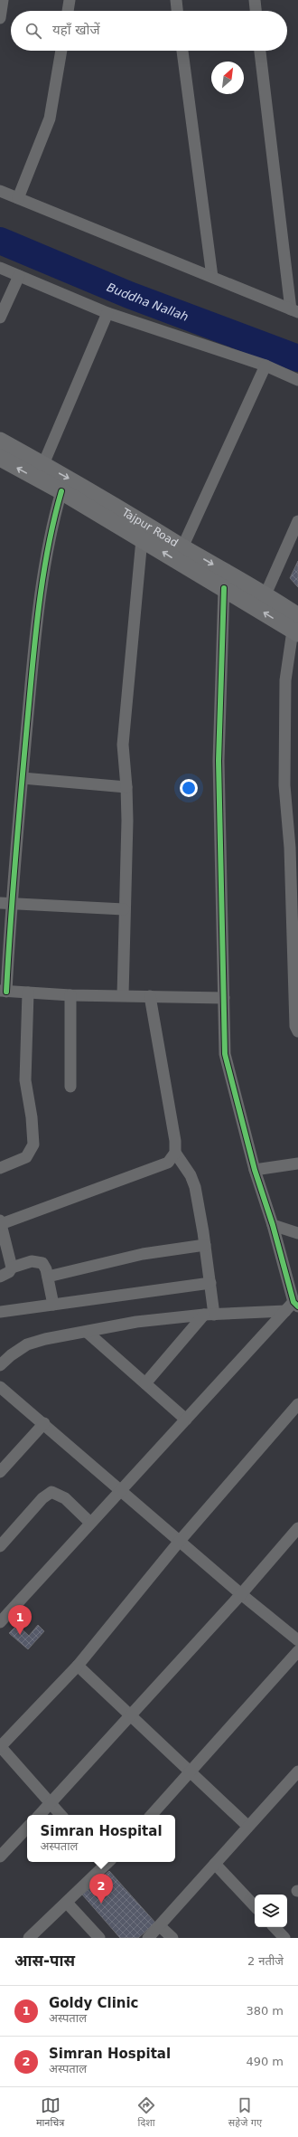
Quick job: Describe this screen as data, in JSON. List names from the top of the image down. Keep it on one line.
{"streets":{"main road":["Tajpur Road"]},"water":["Buddha Nallah"],"north":"top right","page":{"search":"यहाँ खोजें","pins":["1","2"],"popup":["Simran Hospital","अस्पताल"],"heading":["आस-पास","2 नतीजे"],"list":[{"mark":"1","name":"Goldy Clinic","note":"अस्पताल","value":"380 m"},{"mark":"2","name":"Simran Hospital","note":"अस्पताल","value":"490 m"}],"nav":["मानचित्र","दिशा","सहेजे गए"]}}
